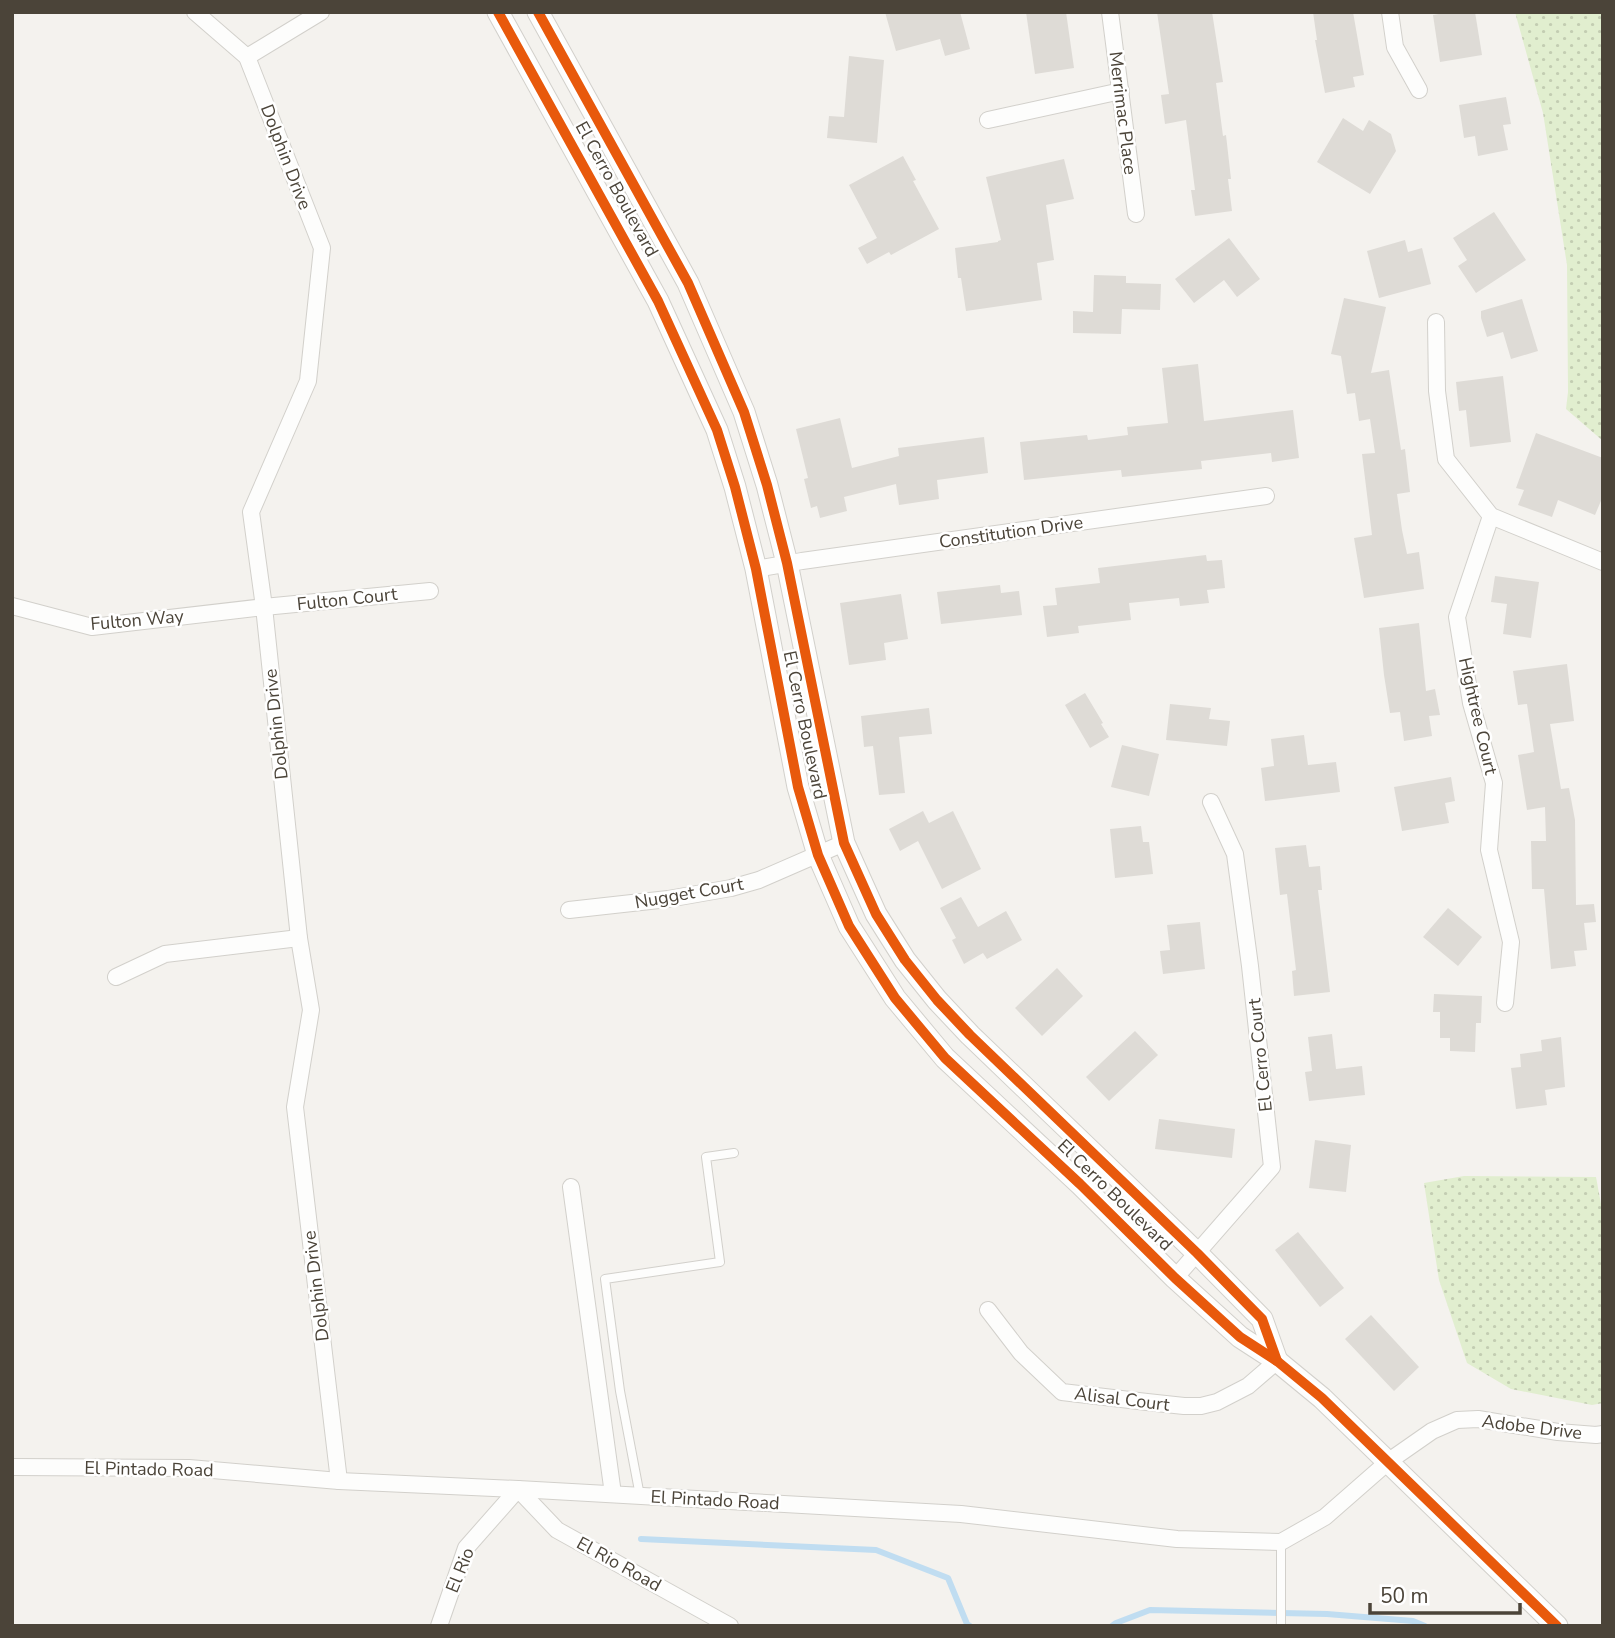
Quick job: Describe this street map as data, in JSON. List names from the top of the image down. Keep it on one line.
{"streets":{"street":["Merrimac Place","Dolphin Drive","El Cerro Boulevard","Constitution Drive","Fulton Court","Fulton Way","Hightree Court","Nugget Court","El Cerro Court","Alisal Court","Adobe Drive","El Pintado Road","El Rio Road","El Rio"]},"crossings":[["Dolphin Drive","Fulton Court"],["Dolphin Drive","Fulton Way"],["Dolphin Drive","El Pintado Road"],["El Cerro Boulevard","Constitution Drive"],["El Cerro Boulevard","Nugget Court"],["El Cerro Boulevard","El Cerro Court"],["El Cerro Boulevard","Alisal Court"],["El Cerro Boulevard","Adobe Drive"],["Fulton Court","Fulton Way"],["El Pintado Road","El Rio Road"],["El Pintado Road","El Rio"],["El Rio Road","El Rio"]],"scale_bar":"50 m"}
